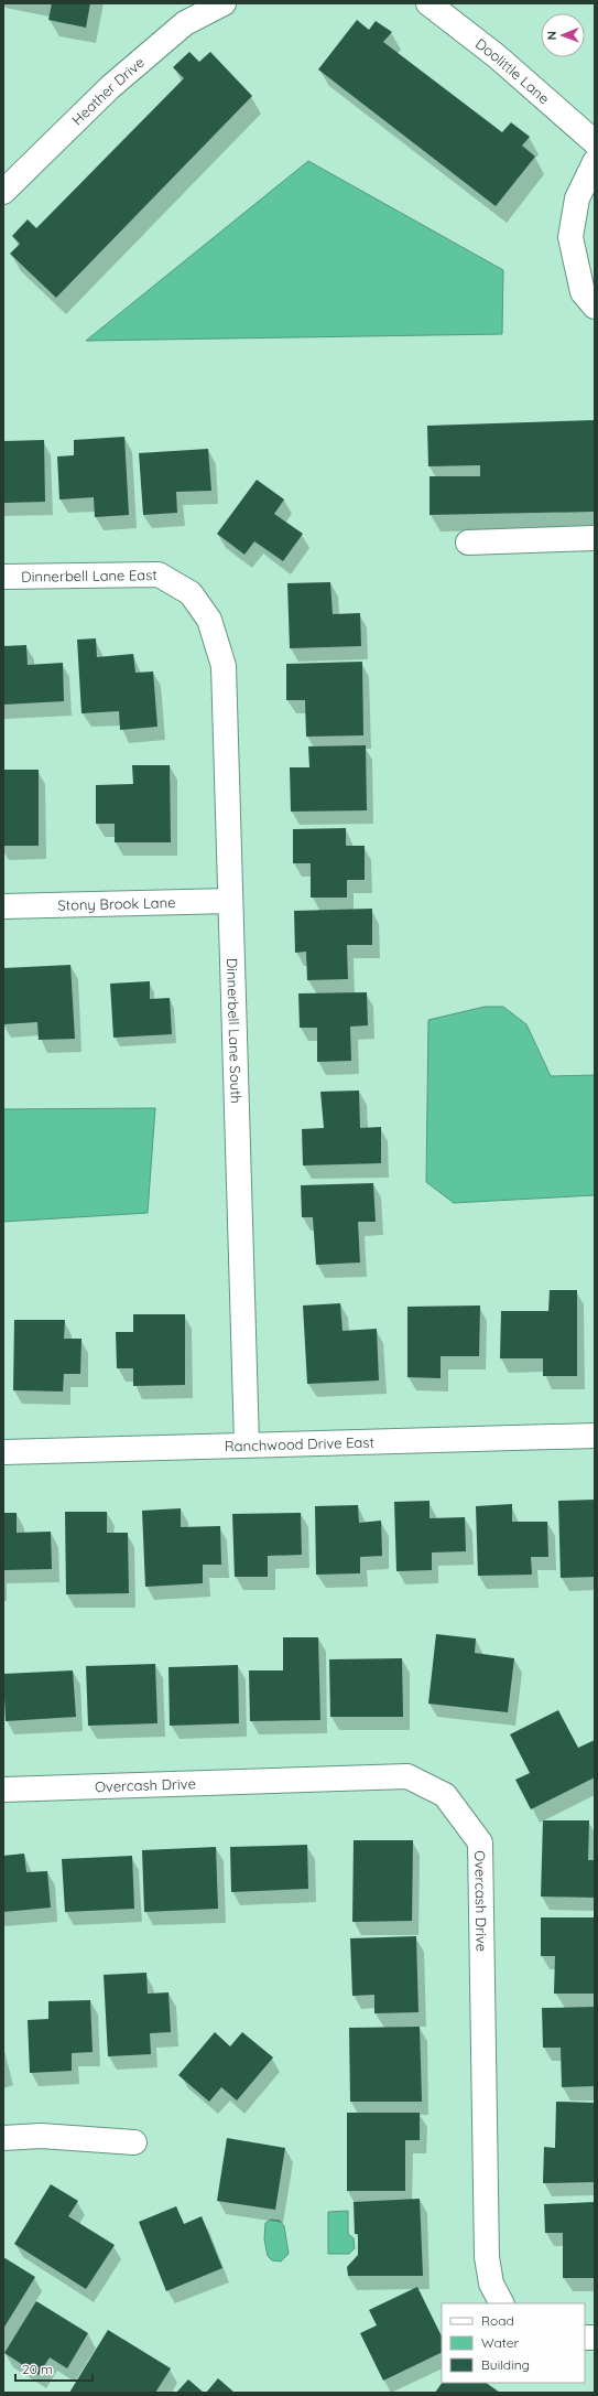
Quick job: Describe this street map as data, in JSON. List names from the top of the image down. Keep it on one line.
{"streets":{"street":["Doolittle Lane","Heather Drive","Dinnerbell Lane East","Stony Brook Lane","Dinnerbell Lane South","Ranchwood Drive East","Overcash Drive"]},"crossings":[["Dinnerbell Lane East","Dinnerbell Lane South"],["Stony Brook Lane","Dinnerbell Lane South"],["Dinnerbell Lane South","Ranchwood Drive East"]],"legend":["Road","Water","Building"],"scale_bar":"20 m","north":"left"}
